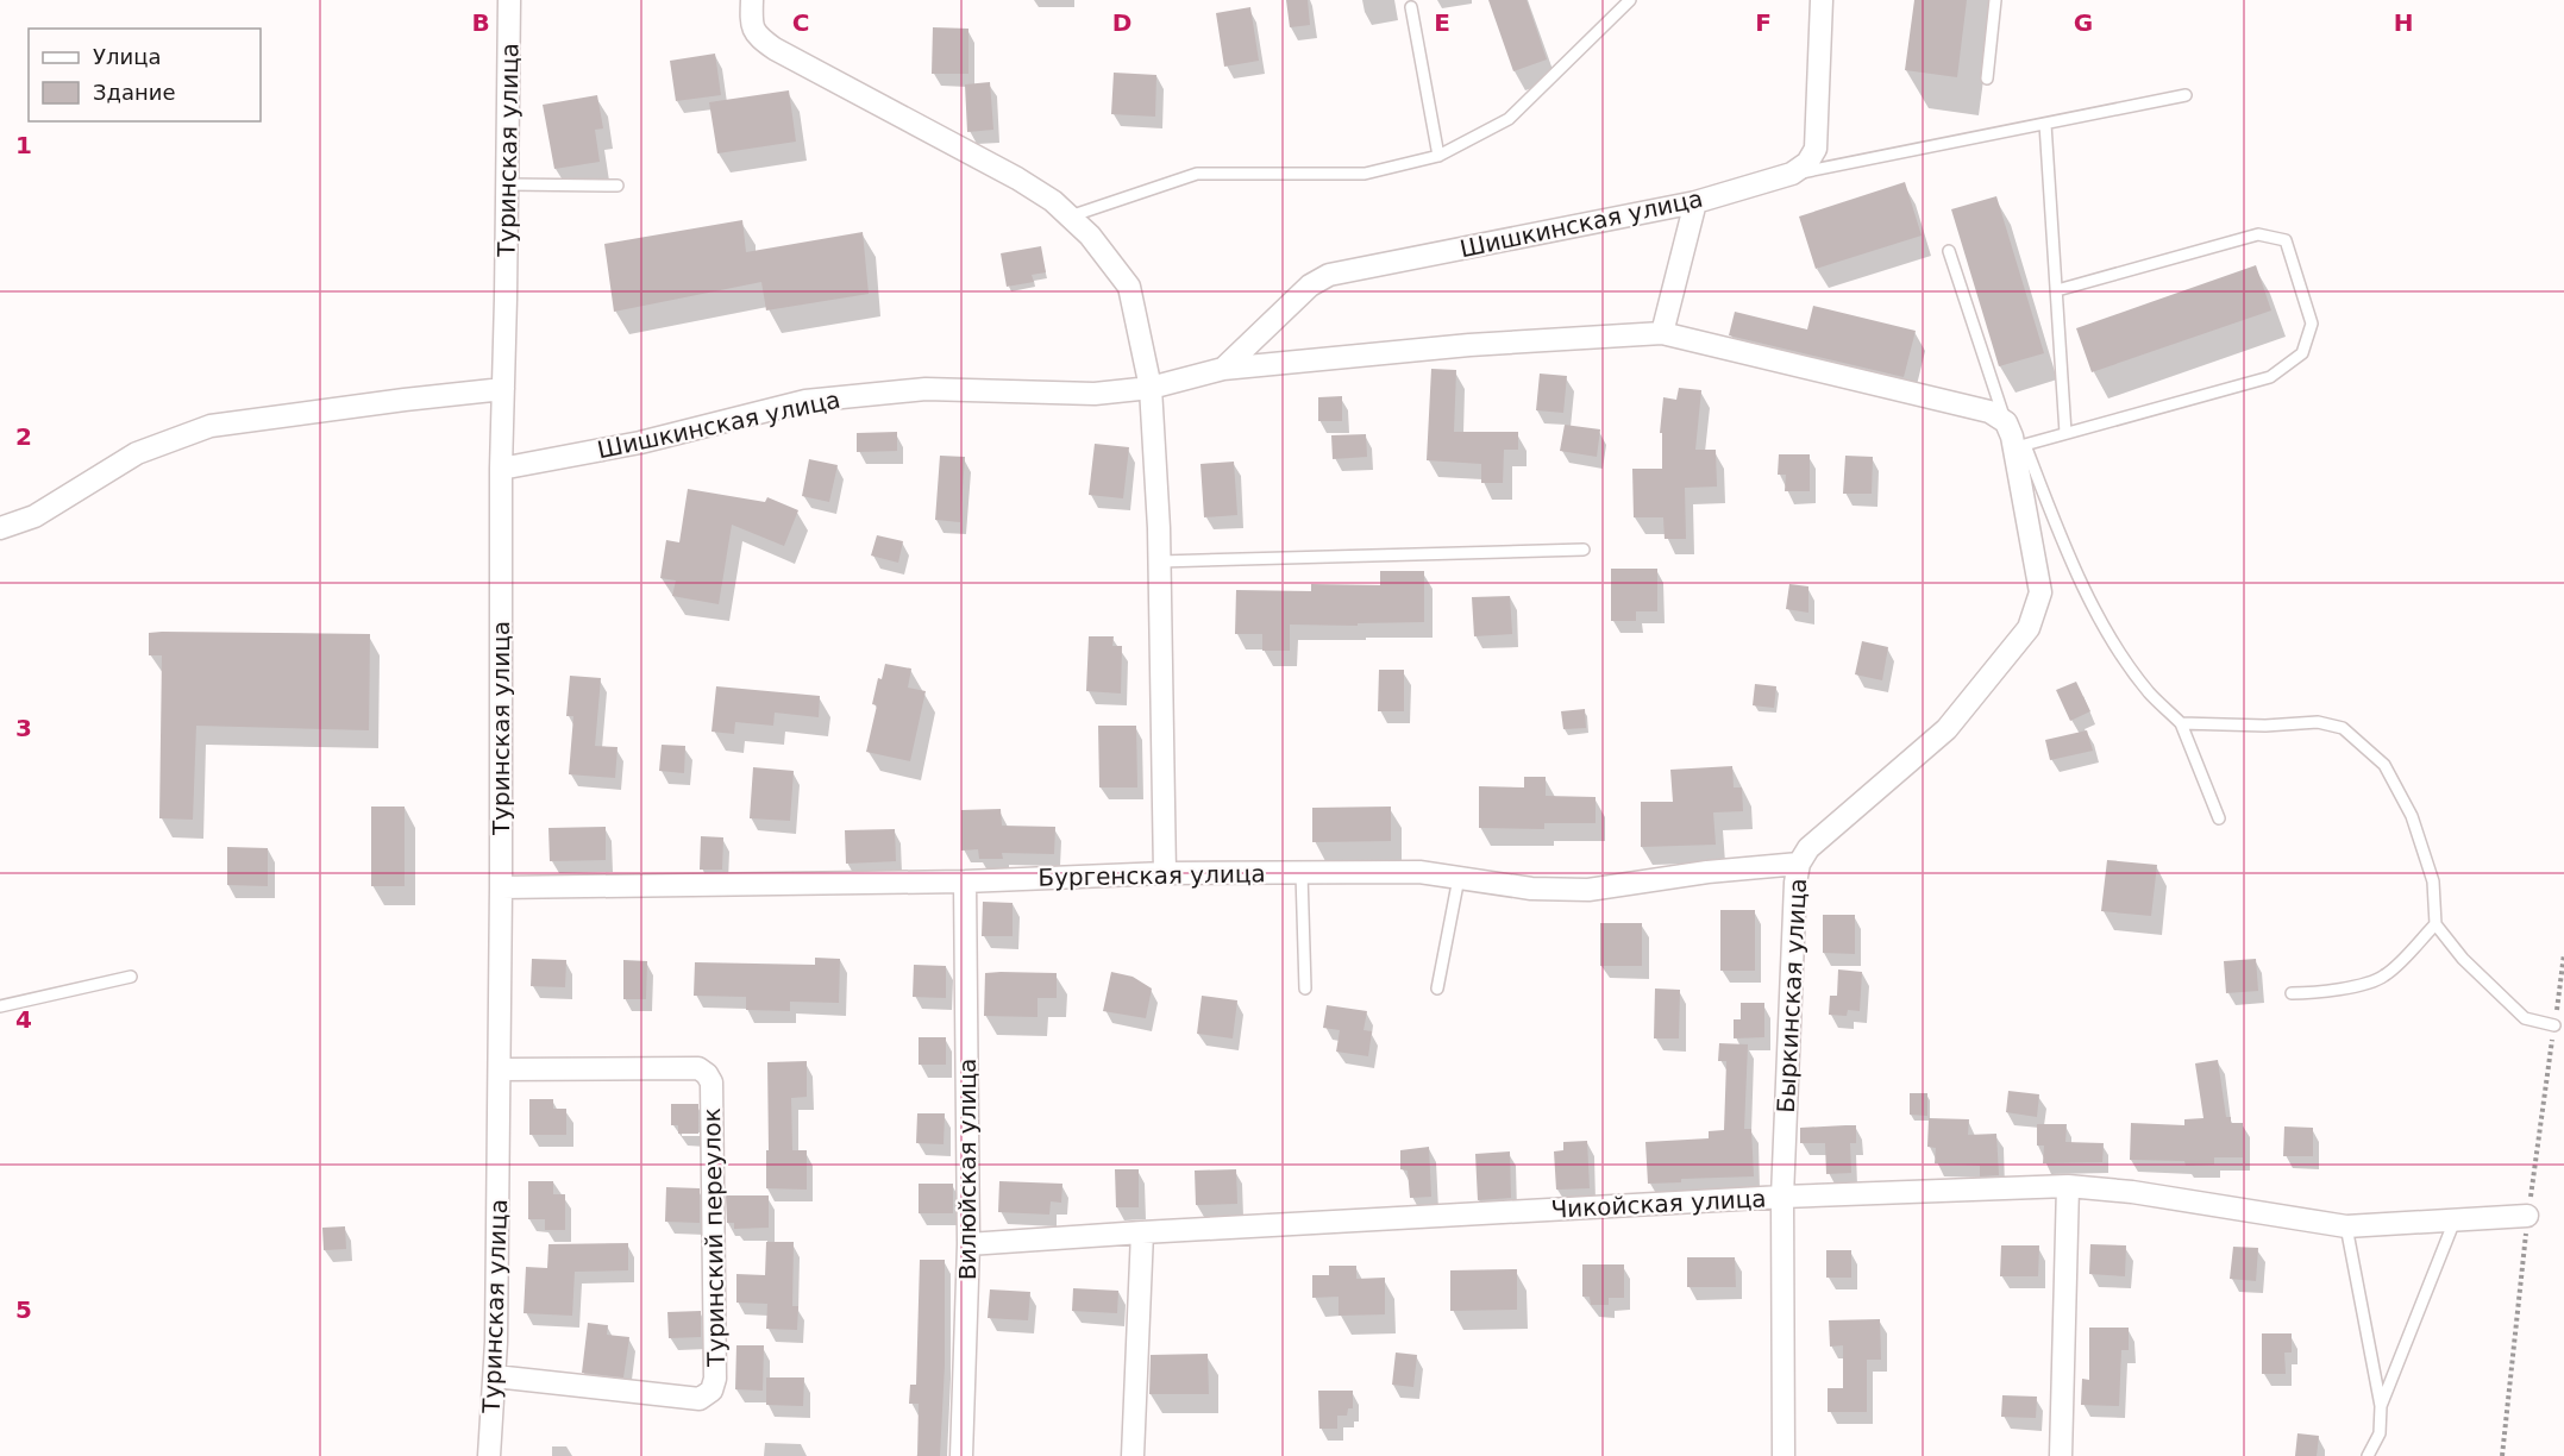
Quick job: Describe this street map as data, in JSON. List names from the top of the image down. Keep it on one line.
{"streets":{"street":["Туринская улица","Шишкинская улица","Бургенская улица","Быркинская улица","Вилюйская улица","Чикойская улица","Туринский переулок"]},"crossings":[["Туринская улица","Шишкинская улица"],["Туринская улица","Бургенская улица"],["Туринская улица","Туринский переулок"],["Шишкинская улица","Быркинская улица"],["Бургенская улица","Быркинская улица"],["Бургенская улица","Вилюйская улица"],["Быркинская улица","Чикойская улица"],["Вилюйская улица","Чикойская улица"]],"legend":["Улица","Здание"],"grid":{"columns":["B","C","D","E","F","G","H"],"rows":["1","2","3","4","5"]}}
